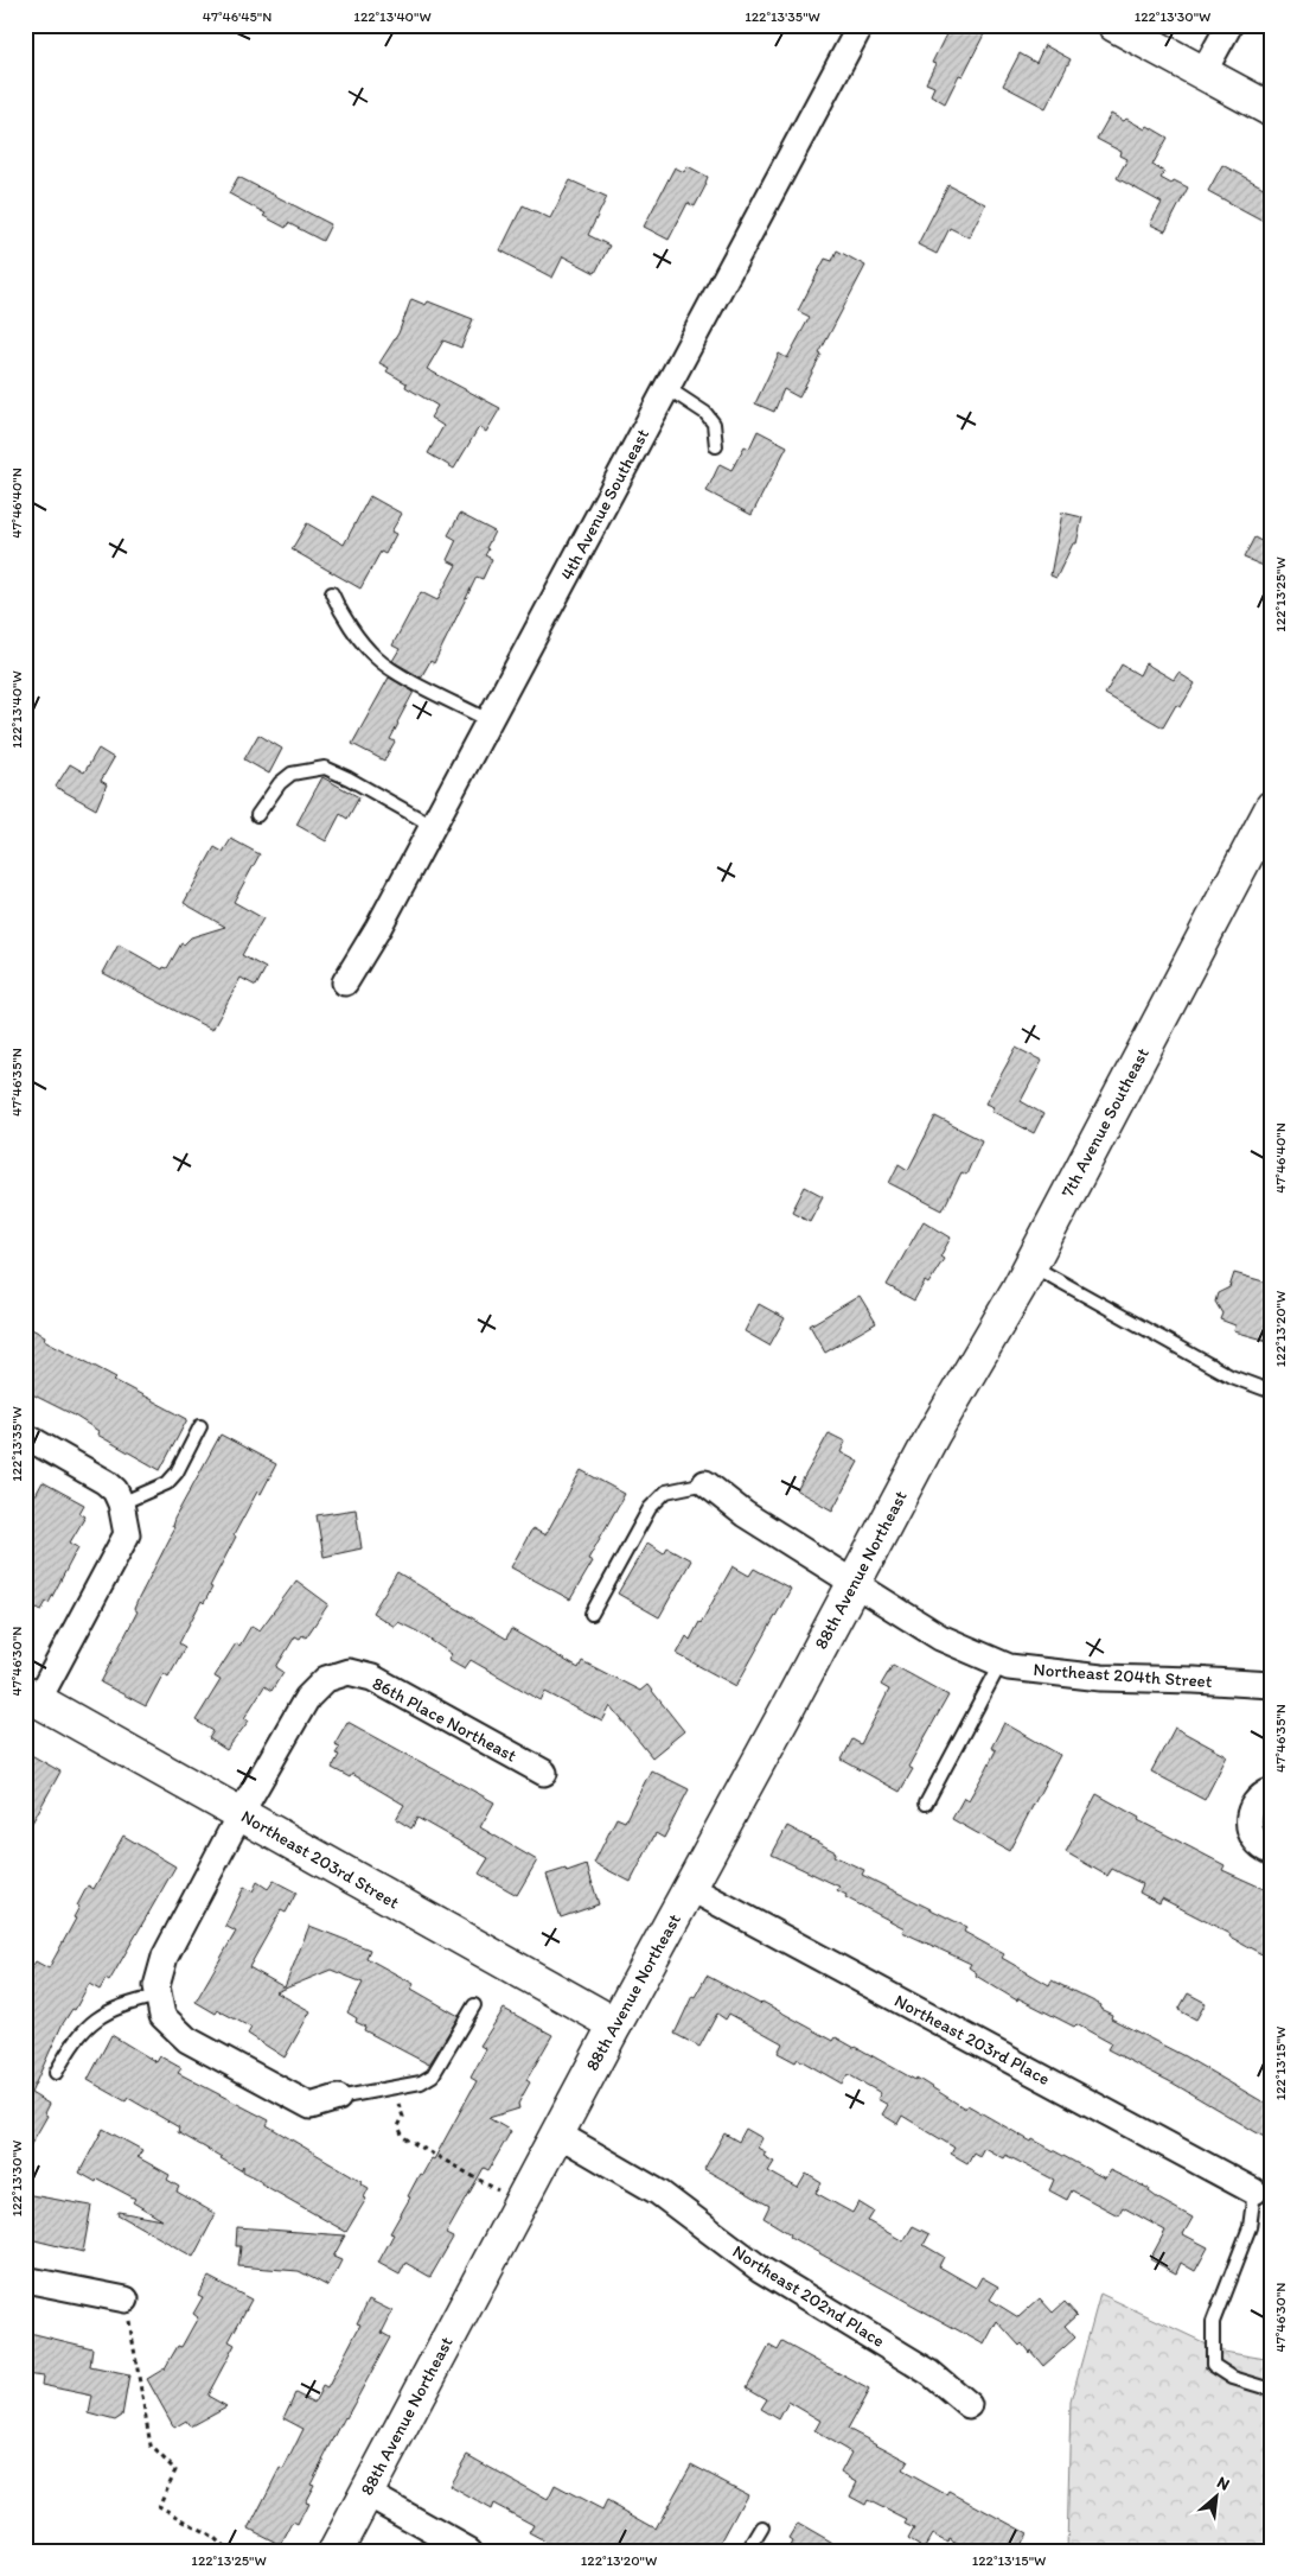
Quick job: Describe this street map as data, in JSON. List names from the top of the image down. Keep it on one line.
{"streets":{"street":["4th Avenue Southeast","7th Avenue Southeast","88th Avenue Northeast","Northeast 204th Street","86th Place Northeast","Northeast 203rd Street","Northeast 203rd Place","Northeast 202nd Place"]},"crossings":[["7th Avenue Southeast","88th Avenue Northeast"],["88th Avenue Northeast","Northeast 204th Street"],["88th Avenue Northeast","Northeast 203rd Street"],["88th Avenue Northeast","Northeast 203rd Place"],["88th Avenue Northeast","Northeast 202nd Place"],["86th Place Northeast","Northeast 203rd Street"]],"north":"top right","coordinates":["47°46'45\"N","122°13'40\"W","122°13'35\"W","122°13'30\"W","47°46'40\"N","122°13'25\"W","47°46'35\"N","122°13'20\"W","47°46'30\"N","122°13'15\"W"]}
